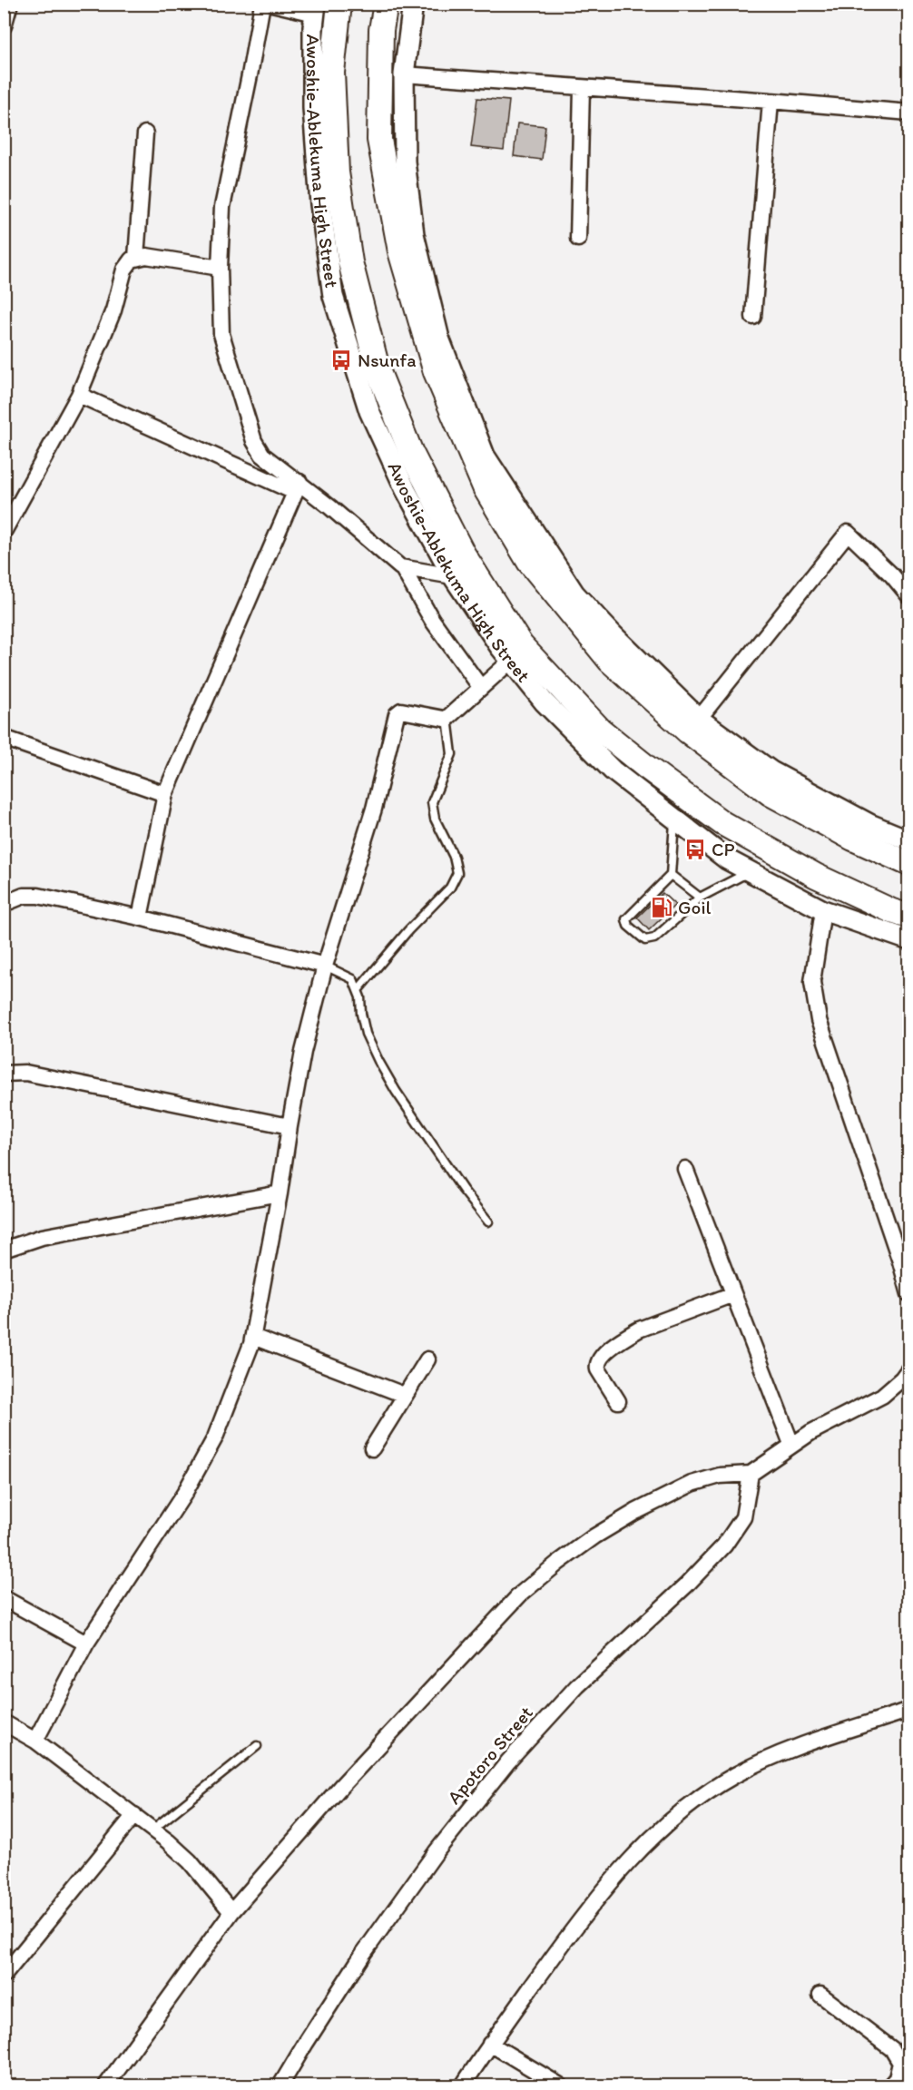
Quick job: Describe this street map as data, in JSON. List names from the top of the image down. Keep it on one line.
{"streets":{"main road":["Awoshie-Ablekuma High Street"],"street":["Apotoro Street"]},"places":{"bus stop":["Nsunfa","CP"],"fuel station":["Goil"]}}
